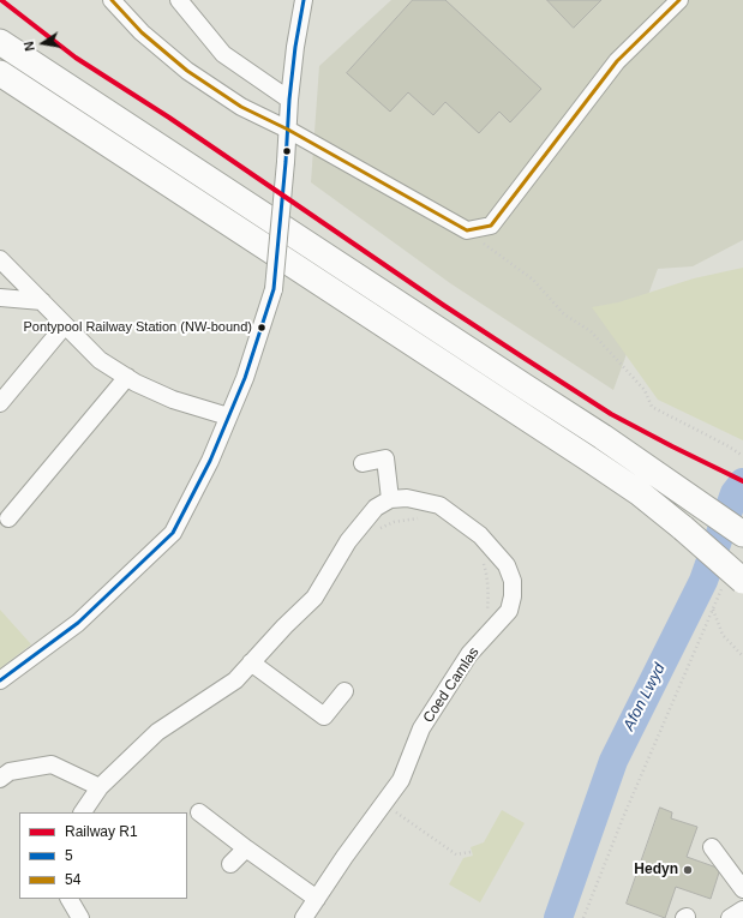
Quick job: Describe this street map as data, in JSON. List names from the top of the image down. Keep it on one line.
{"streets":{"street":["Coed Camlas"]},"water":["Afon Lwyd"],"places":["Pontypool Railway Station (NW-bound)","Hedyn"],"lines":["rail line R1","transit line 5","transit line 54"],"legend":["Railway R1","5","54"],"north":"left"}
